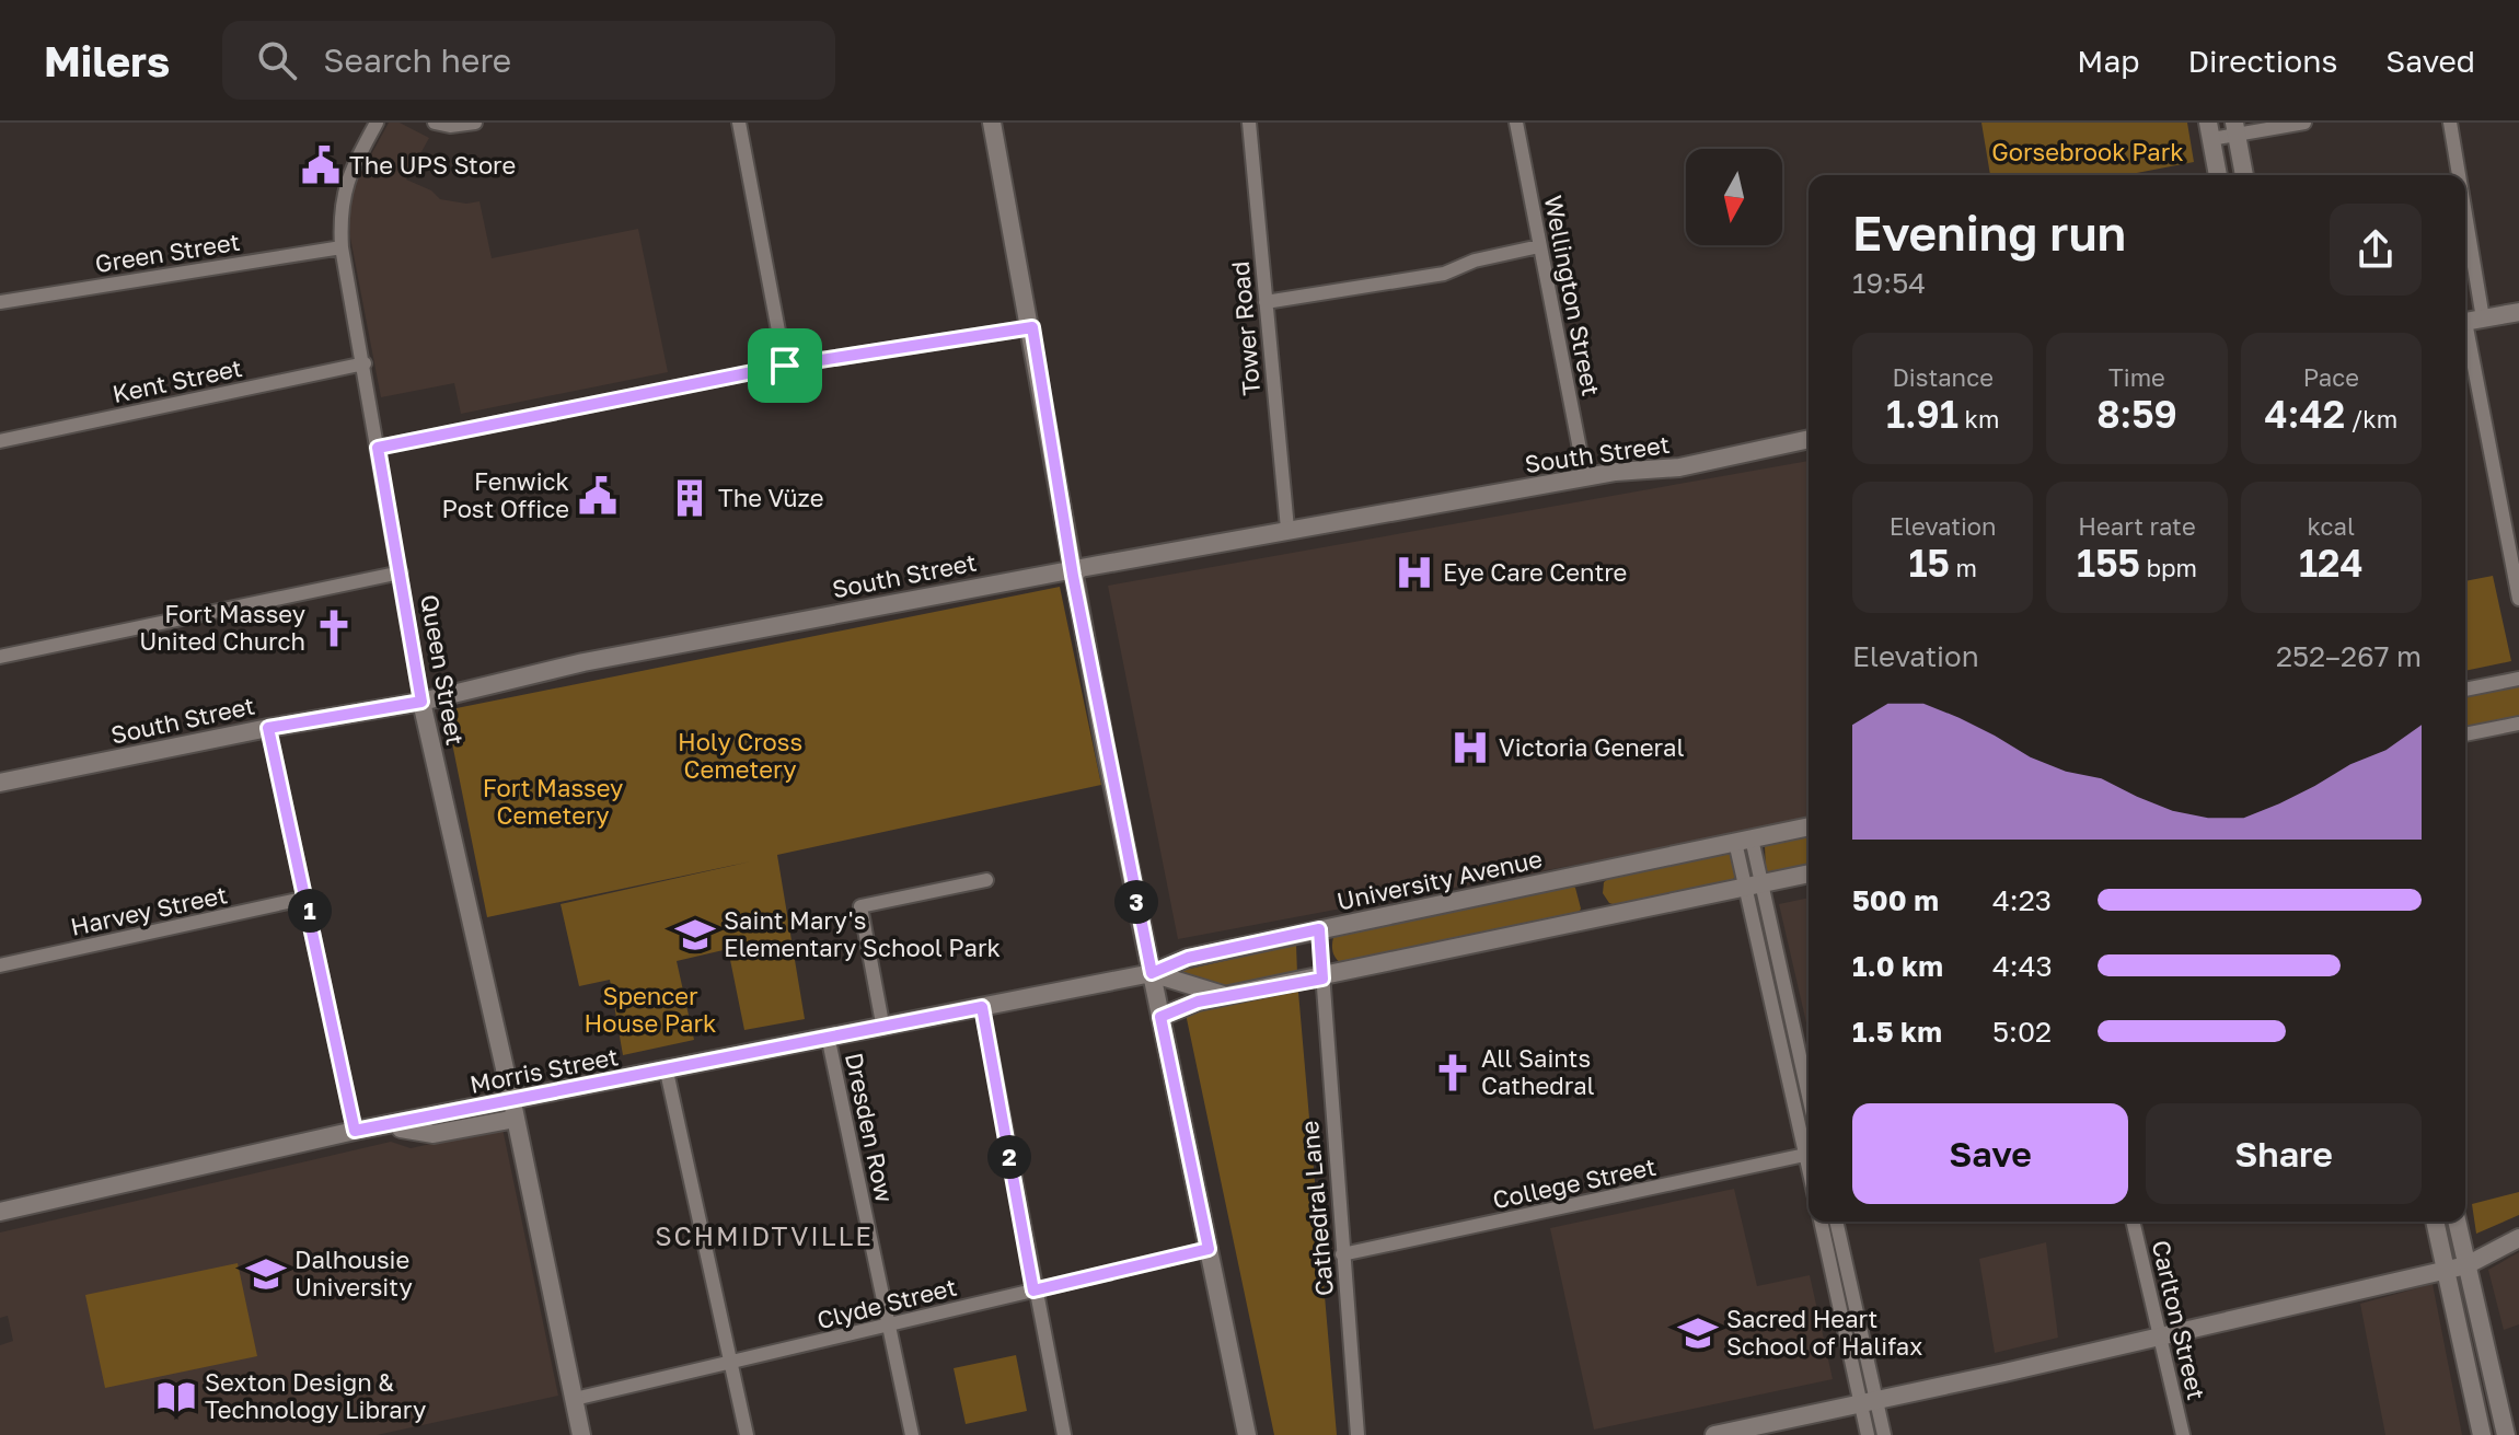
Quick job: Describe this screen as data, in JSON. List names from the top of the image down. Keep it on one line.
{"streets":{"street":["Green Street","Wellington Street","Tower Road","Kent Street","South Street","Queen Street","University Avenue","Harvey Street","Morris Street","Dresden Row","College Street","Cathedral Lane","Clyde Street","Carlton Street"]},"crossings":[["Green Street","Queen Street"],["Wellington Street","South Street"],["Tower Road","South Street"],["Kent Street","Queen Street"],["South Street","Queen Street"],["Queen Street","Morris Street"],["Queen Street","Clyde Street"],["University Avenue","Morris Street"],["University Avenue","Cathedral Lane"],["Morris Street","Dresden Row"],["Dresden Row","Clyde Street"],["College Street","Cathedral Lane"]],"districts":["SCHMIDTVILLE"],"parks":["Gorsebrook Park","Holy Cross Cemetery","Fort Massey Cemetery","Spencer House Park"],"places":{"public building":["The UPS Store","Fenwick Post Office"],"building":["The Vüze"],"hospital":["Eye Care Centre","Victoria General"],"church":["Fort Massey United Church","All Saints Cathedral"],"school or university":["Saint Mary's Elementary School Park","Dalhousie University","Sacred Heart School of Halifax"],"library":["Sexton Design & Technology Library"]},"north":"bottom","page":{"header":"Milers","search":"Search here","nav":["Map","Directions","Saved"],"heading":["Evening run","19:54"],"stats":[["Distance","1.91 km"],["Time","8:59"],["Pace","4:42 /km"],["Elevation","15 m"],["Heart rate","155 bpm"],["kcal","124"]],"chart":["Elevation","252–267 m"],"list":[{"name":"500 m","note":"4:23"},{"name":"1.0 km","note":"4:43"},{"name":"1.5 km","note":"5:02"}],"pins":["3","1","2"],"buttons":["Save","Share"]}}
